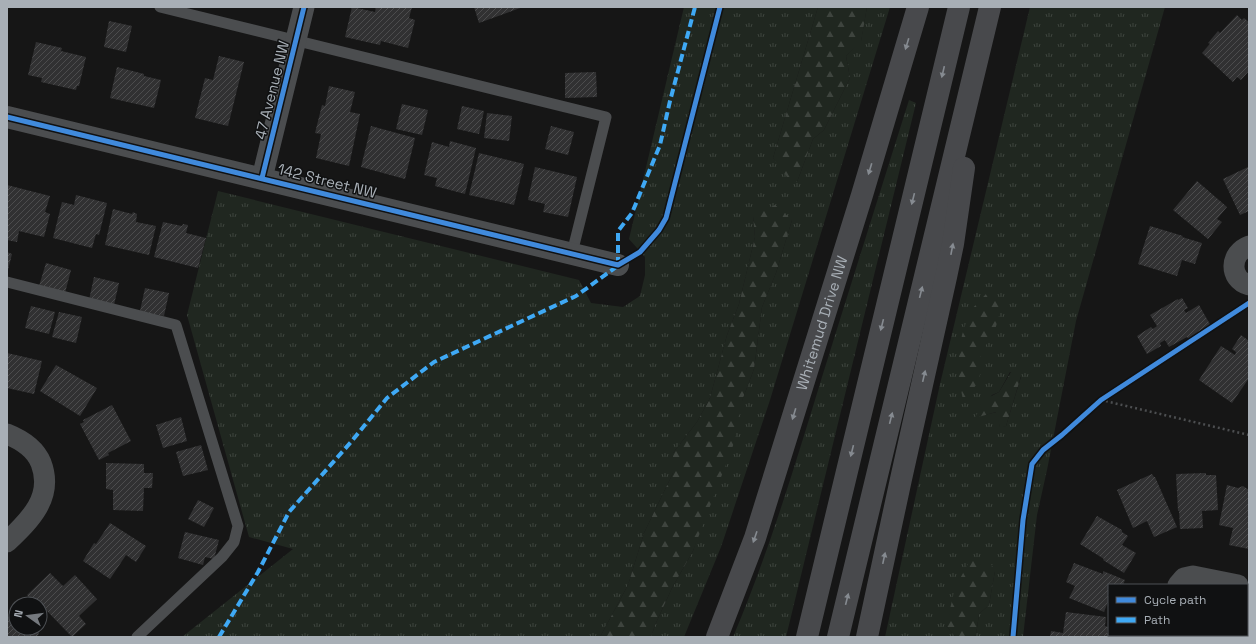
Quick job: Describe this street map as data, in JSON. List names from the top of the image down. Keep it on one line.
{"streets":{"highway":["Whitemud Drive NW"],"street":["47 Avenue NW","142 Street NW"]},"crossings":[["47 Avenue NW","142 Street NW"]],"legend":["Cycle path","Path"],"north":"left"}
